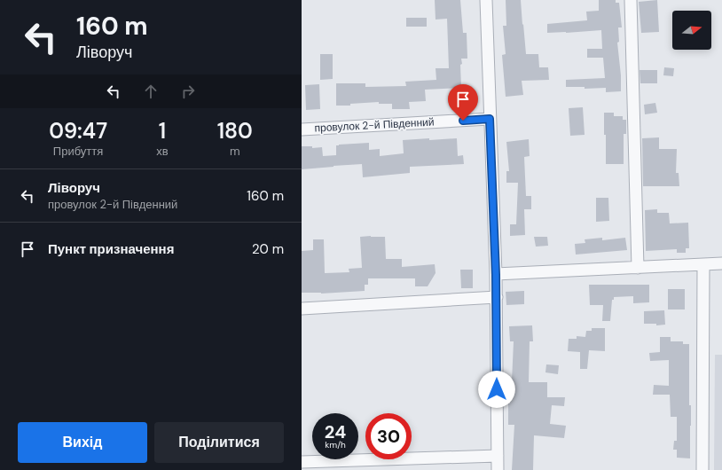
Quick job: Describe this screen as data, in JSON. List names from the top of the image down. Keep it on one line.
{"streets":{"street":["провулок 2-й Південний"]},"north":"right","page":{"turn":["160 m","Ліворуч"],"eta":["09:47","Прибуття","1","хв","180","m"],"list":[{"name":"Ліворуч","note":"провулок 2-й Південний","value":"160 m"},{"name":"Пункт призначення","value":"20 m"}],"speed":"24 km/h","limit":"30","buttons":["Вихід","Поділитися"]}}
